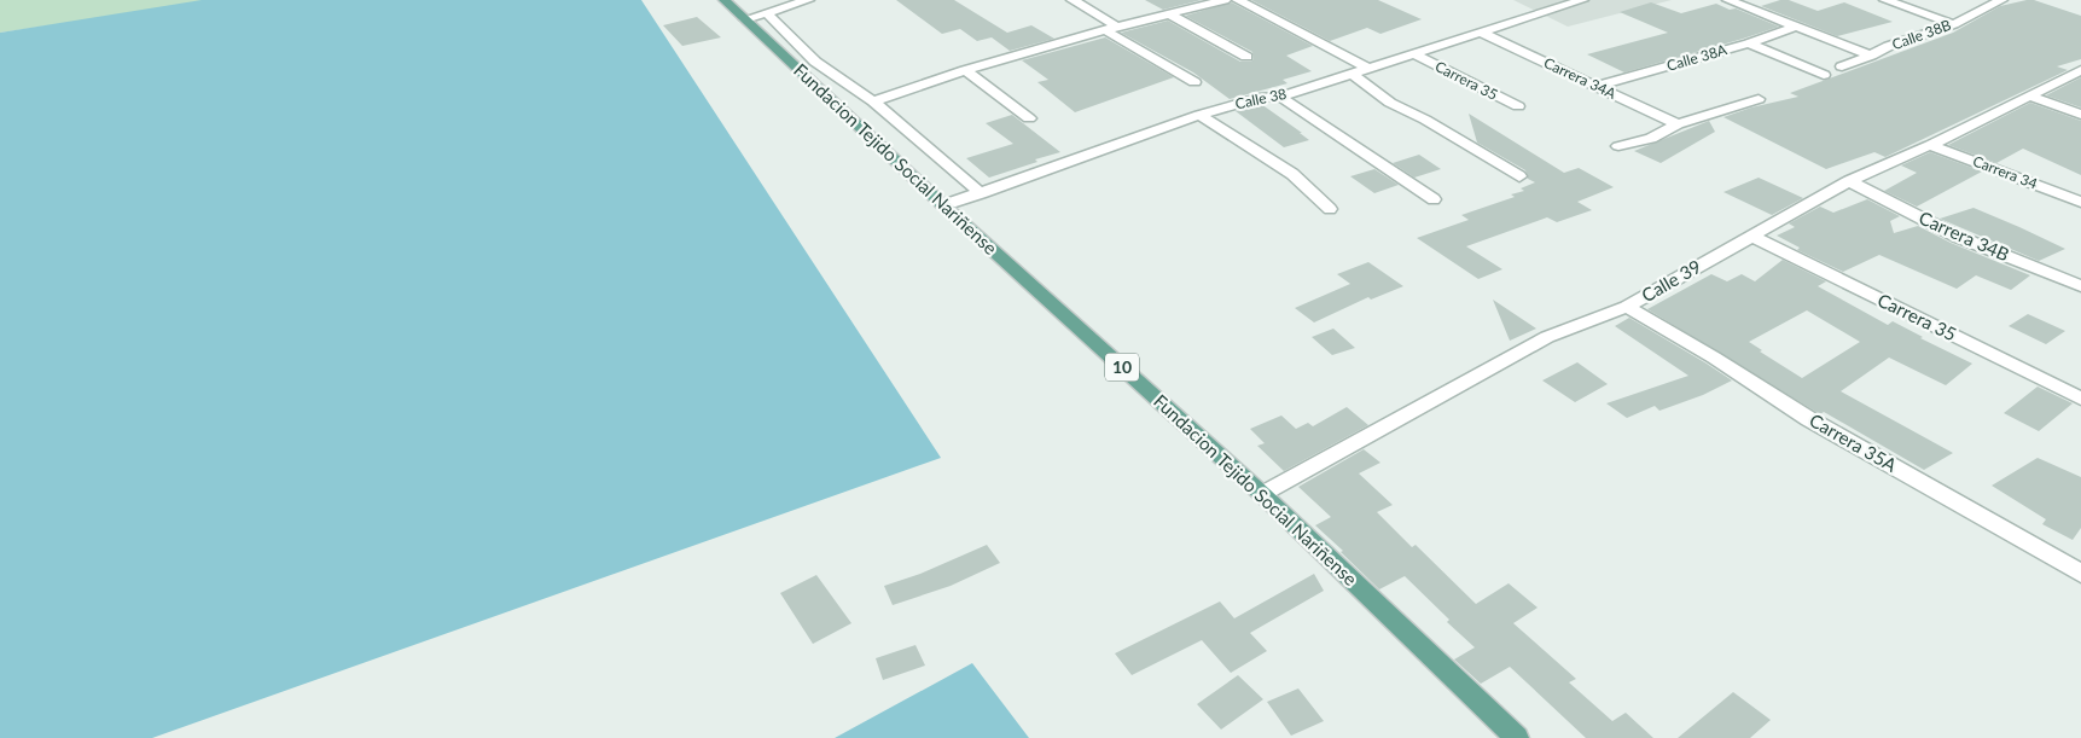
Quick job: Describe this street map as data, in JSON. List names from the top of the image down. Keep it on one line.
{"streets":{"main road":["Fundacion Tejido Social Nariñense","10"],"street":["Calle 38B","Calle 38A","Carrera 34A","Carrera 35","Calle 38","Carrera 34","Carrera 34B","Calle 39","Carrera 35A"]},"crossings":[["Calle 38A","Carrera 34A"],["Carrera 34A","Calle 38"],["Carrera 35","Calle 38"],["Carrera 35","Calle 39"],["Calle 38","Fundacion Tejido Social Nariñense"],["Fundacion Tejido Social Nariñense","Calle 39"],["Carrera 34","Calle 39"],["Carrera 34B","Calle 39"],["Calle 39","Carrera 35A"]]}
